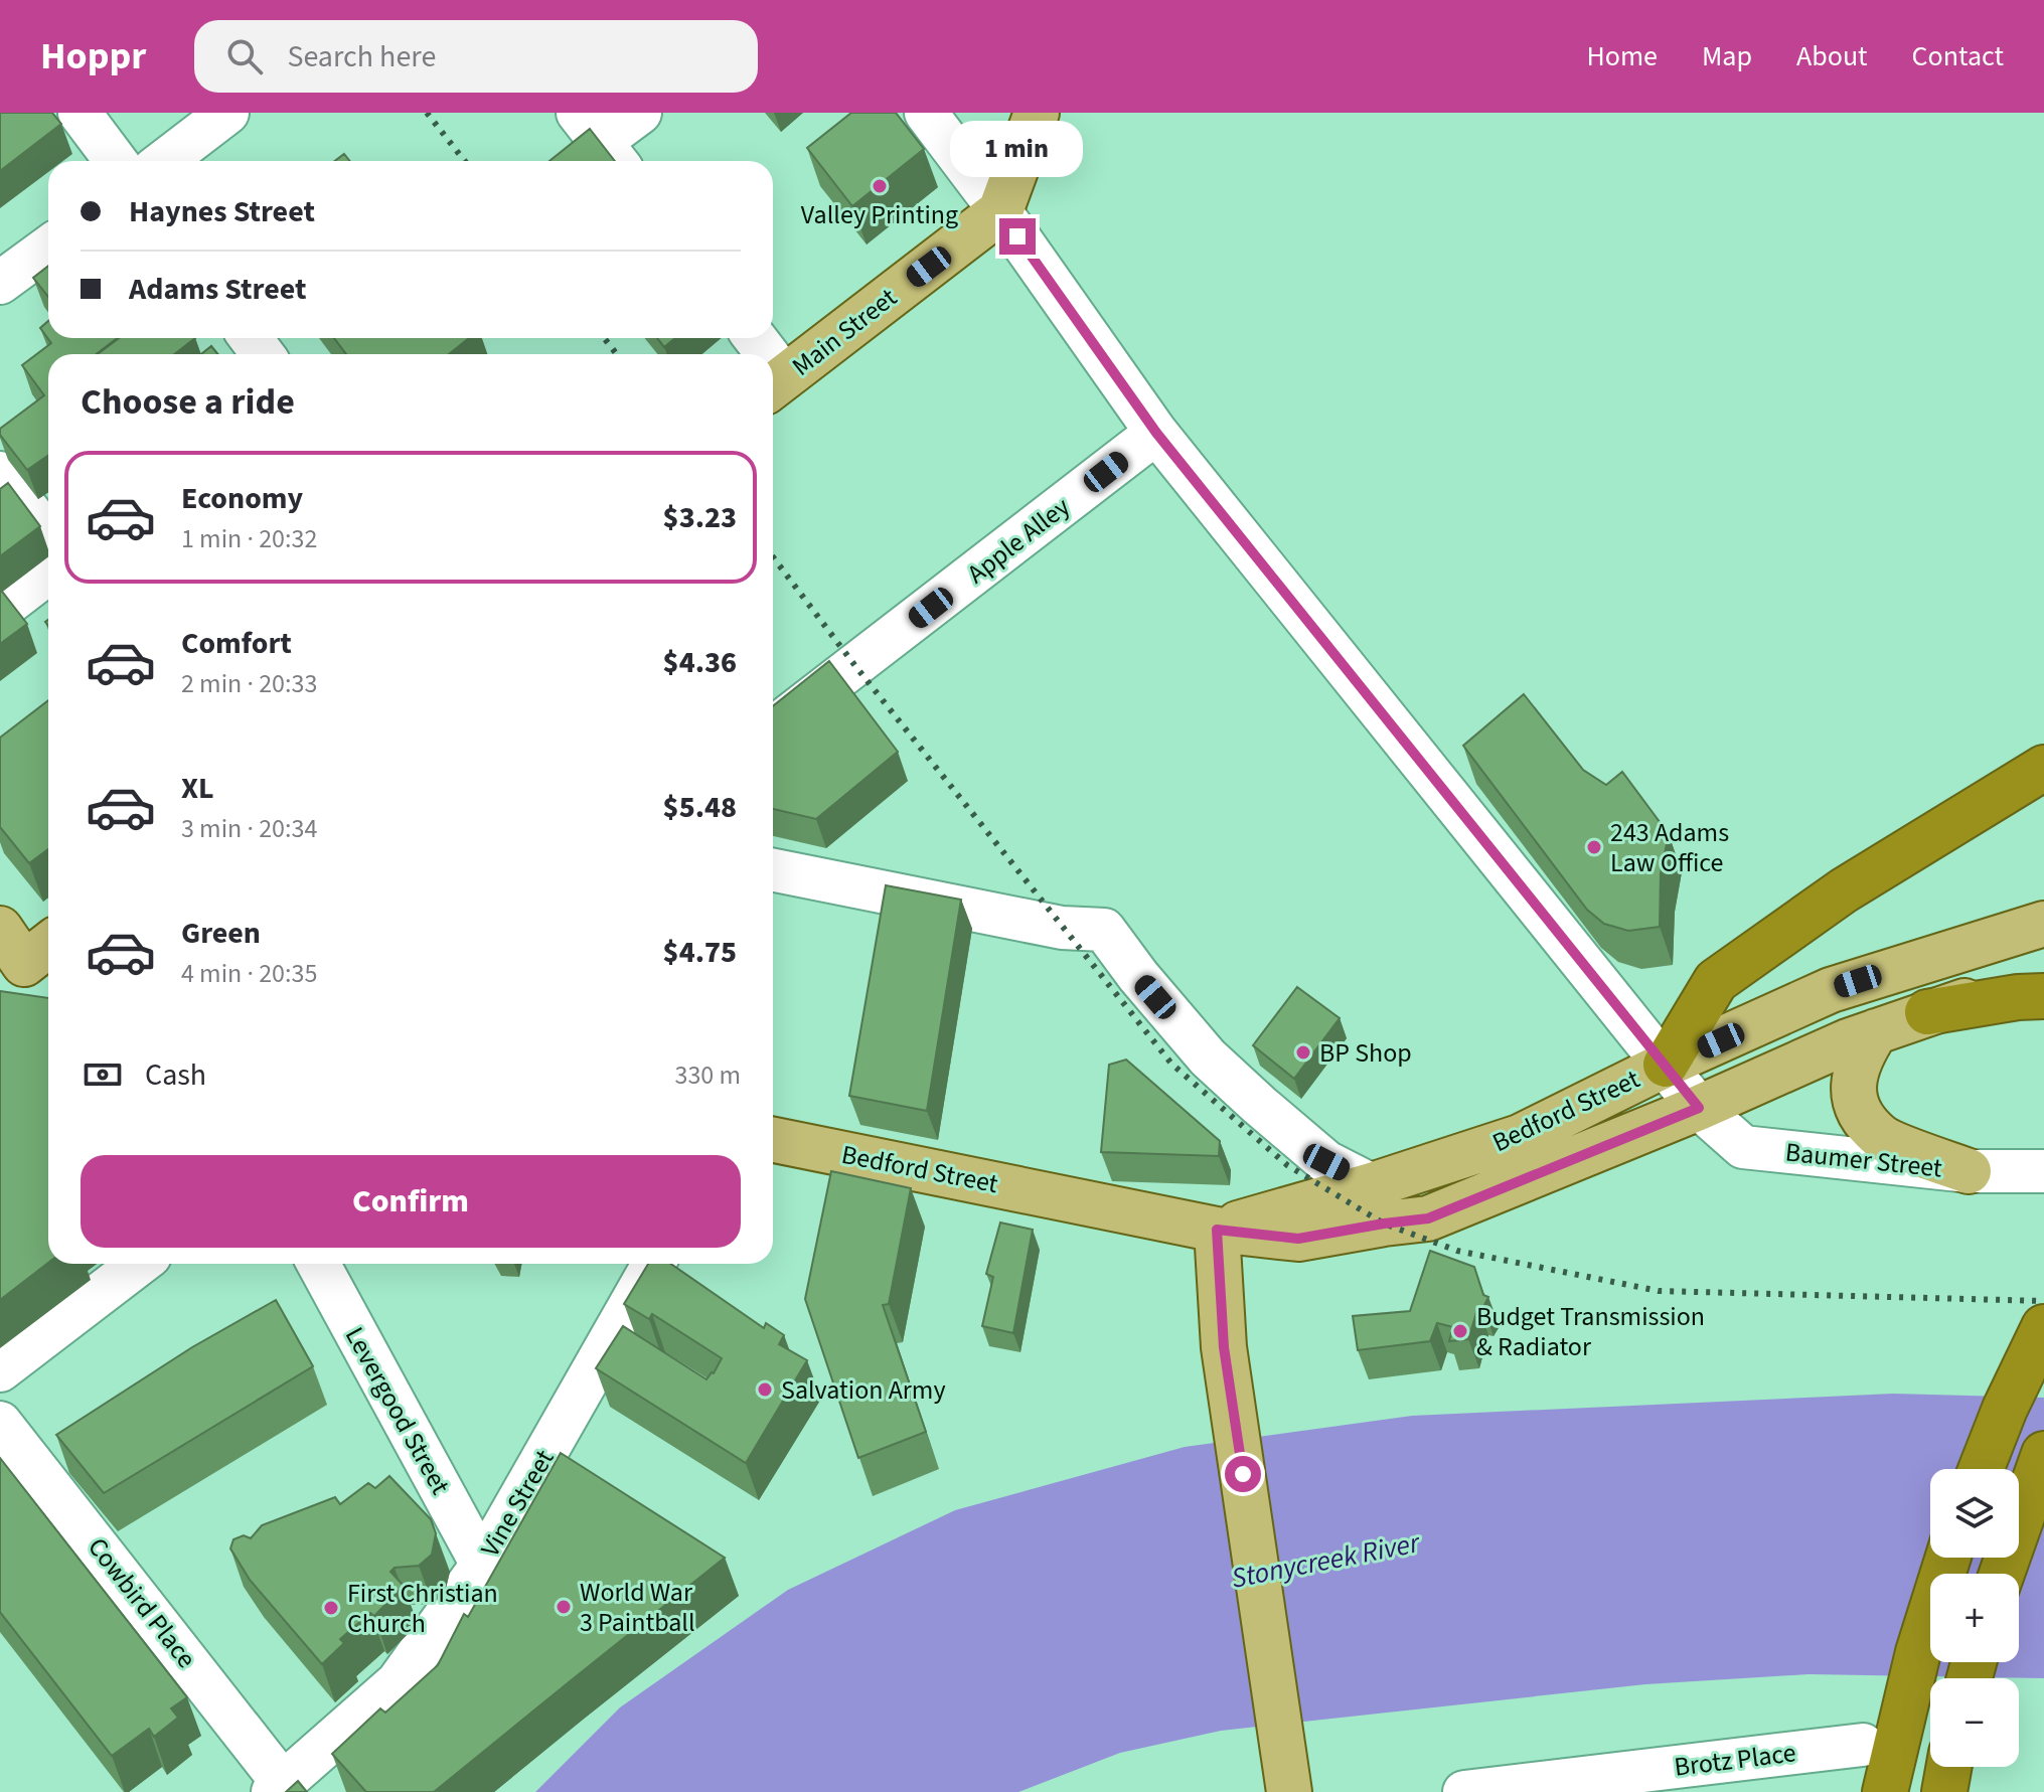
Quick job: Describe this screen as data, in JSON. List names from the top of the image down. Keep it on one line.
{"streets":{"main road":["Main Street","Bedford Street"],"street":["Apple Alley","Baumer Street","Levergood Street","Vine Street","Cowbird Place","Brotz Place"]},"crossings":[["Main Street","Baumer Street"],["Apple Alley","Baumer Street"],["Bedford Street","Baumer Street"],["Levergood Street","Vine Street"],["Vine Street","Cowbird Place"]],"water":["Stonycreek River"],"places":["Valley Printing","243 Adams Law Office","BP Shop","Budget Transmission & Radiator","Salvation Army","World War 3 Paintball","First Christian Church"],"page":{"header":"Hoppr","search":"Search here","nav":["Home","Map","About","Contact"],"bubble":"1 min","banner":["Haynes Street","Adams Street"],"heading":"Choose a ride","list":[{"name":"Economy","note":"1 min · 20:32","value":"$3.23"},{"name":"Comfort","note":"2 min · 20:33","value":"$4.36"},{"name":"XL","note":"3 min · 20:34","value":"$5.48"},{"name":"Green","note":"4 min · 20:35","value":"$4.75"}],"pay":["Cash","330 m"],"buttons":"Confirm","map_buttons":["+","−"]}}
